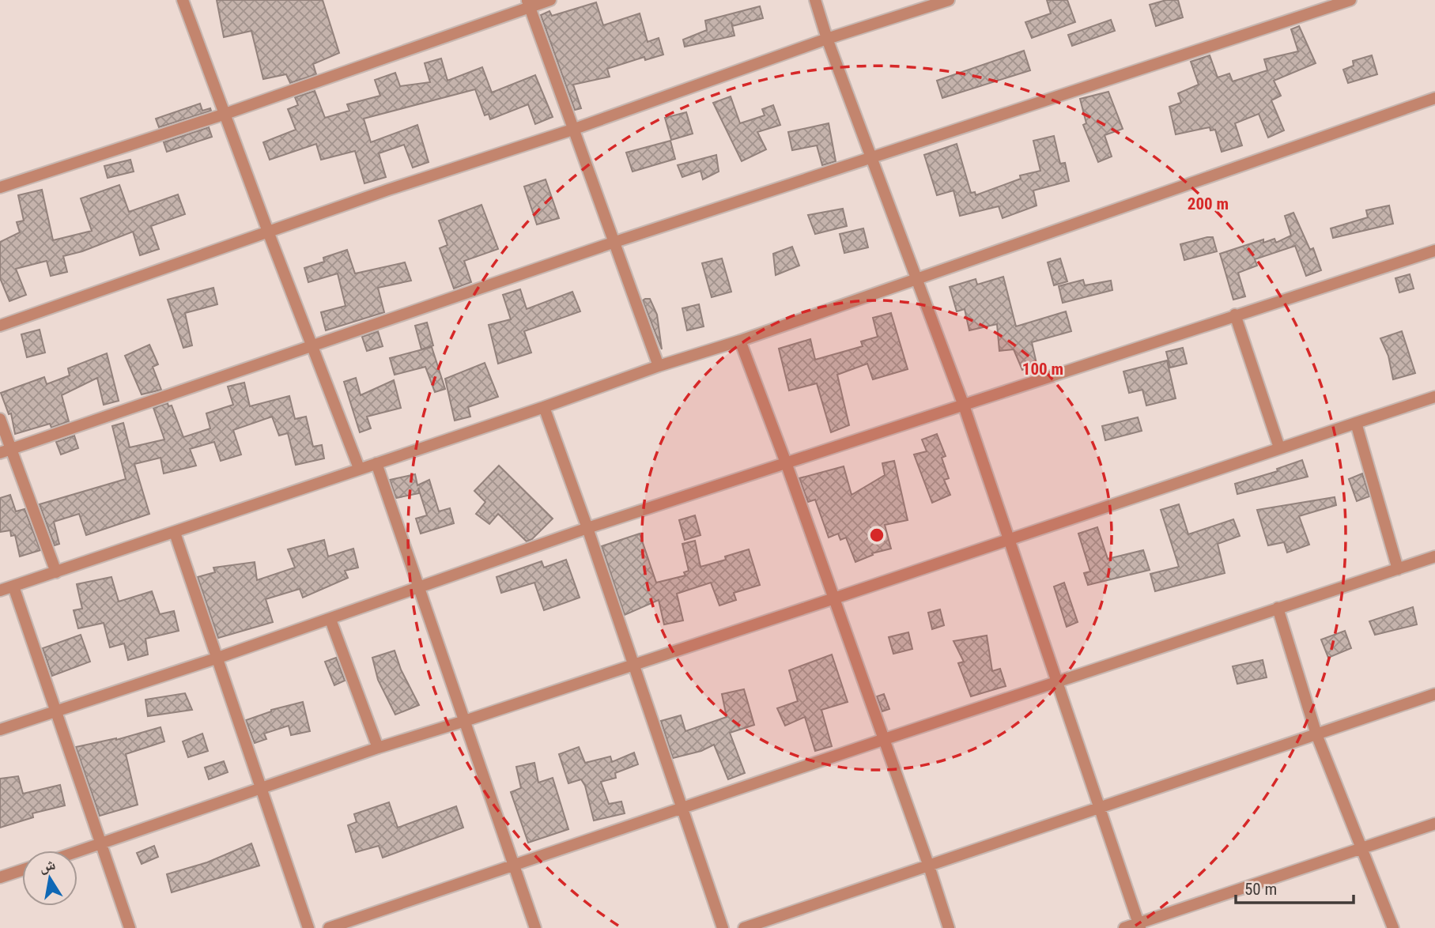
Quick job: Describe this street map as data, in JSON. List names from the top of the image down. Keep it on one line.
{"scale_bar":"50 m","north":"top","rings":["200 m","100 m"]}
